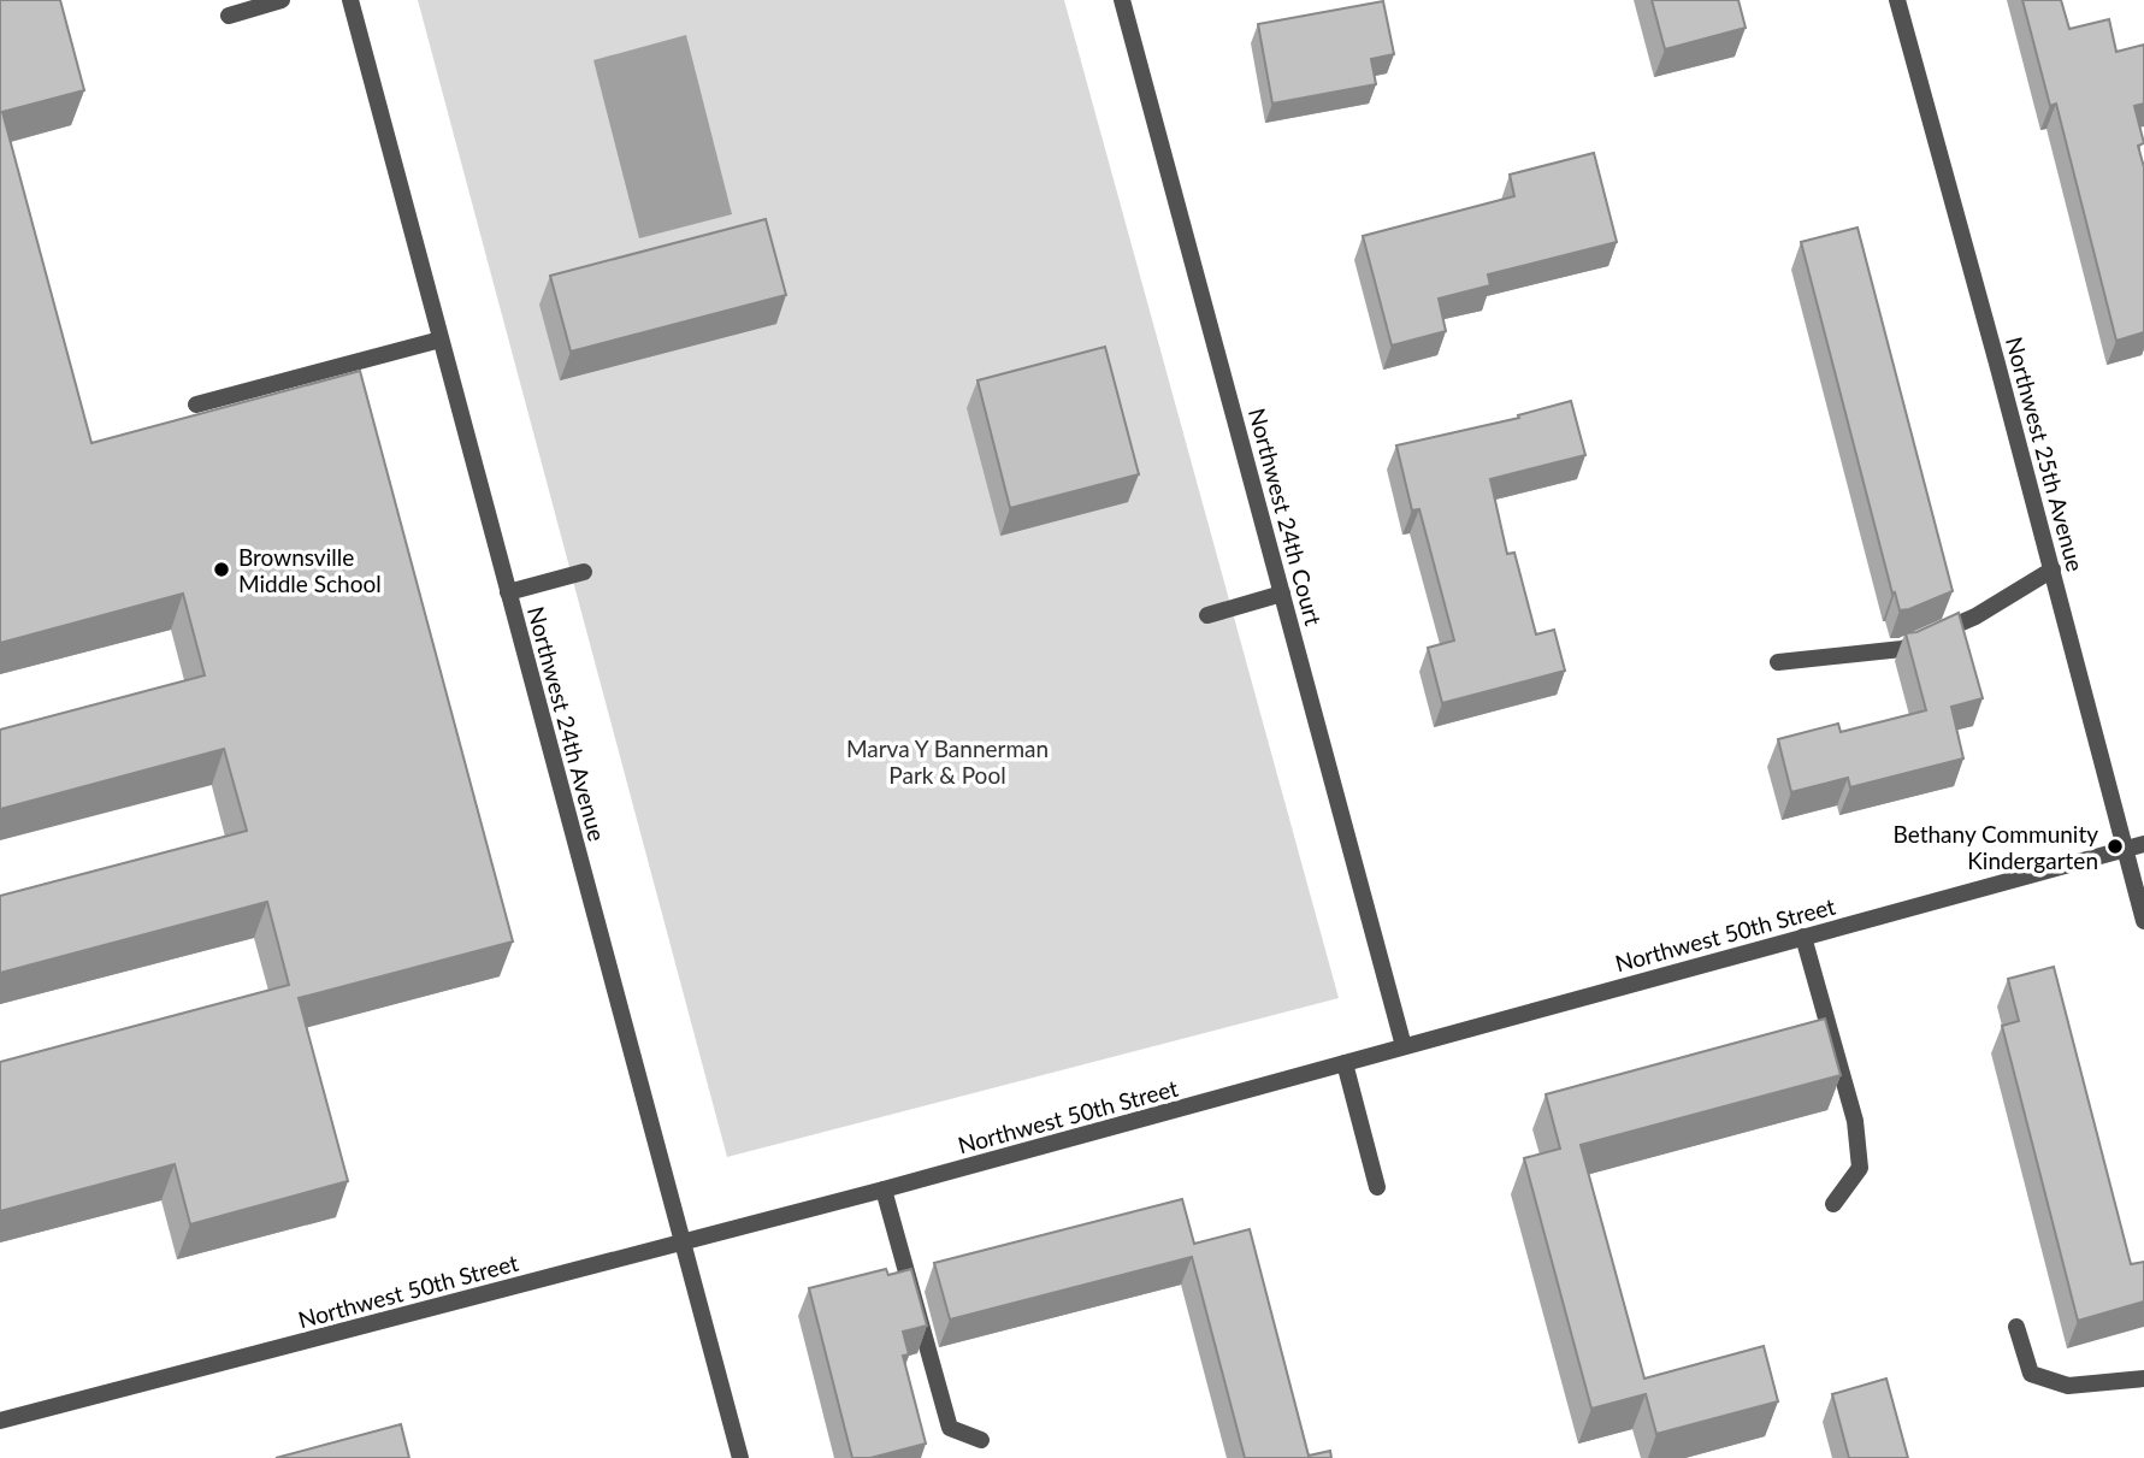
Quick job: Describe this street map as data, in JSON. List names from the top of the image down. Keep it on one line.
{"streets":{"street":["Northwest 25th Avenue","Northwest 24th Court","Northwest 24th Avenue","Northwest 50th Street"]},"crossings":[["Northwest 25th Avenue","Northwest 50th Street"],["Northwest 24th Court","Northwest 50th Street"],["Northwest 24th Avenue","Northwest 50th Street"]],"parks":["Marva Y Bannerman Park & Pool"],"places":["Brownsville Middle School","Bethany Community Kindergarten"]}
